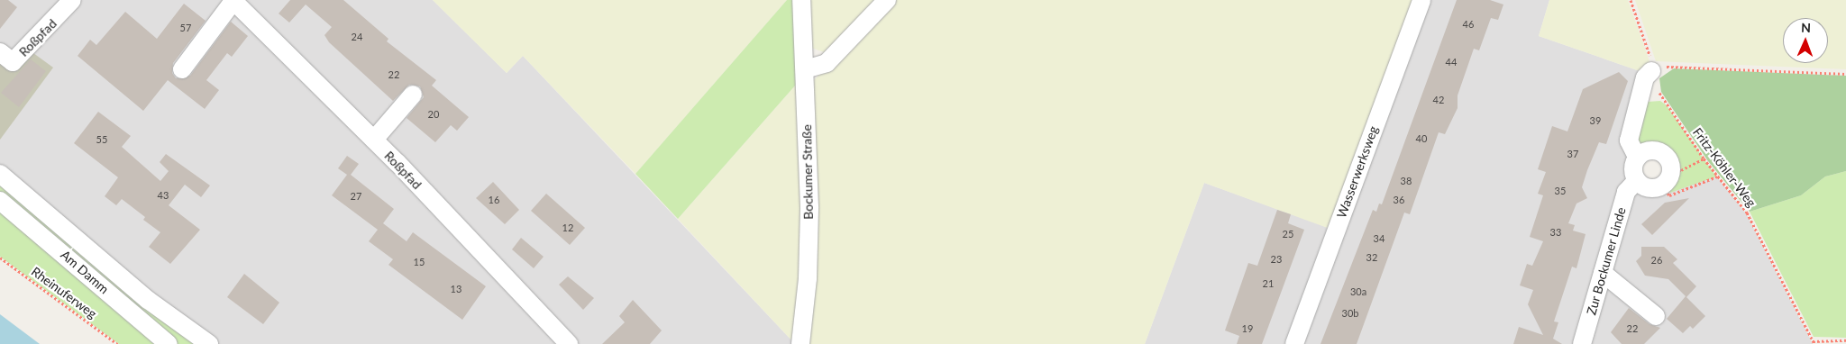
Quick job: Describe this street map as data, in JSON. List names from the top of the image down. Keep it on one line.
{"streets":{"street":["Roßpfad","Bockumer Straße","Wasserwerksweg","Zur Bockumer Linde","Am Damm"],"path":["Fritz-Köhler-Weg","Rheinuferweg"]},"house_numbers":["46","57","24","44","22","42","20","39","40","55","37","38","35","43","27","16","36","12","33","25","34","32","23","26","15","21","13","30a","30b","19","22"],"north":"top"}
